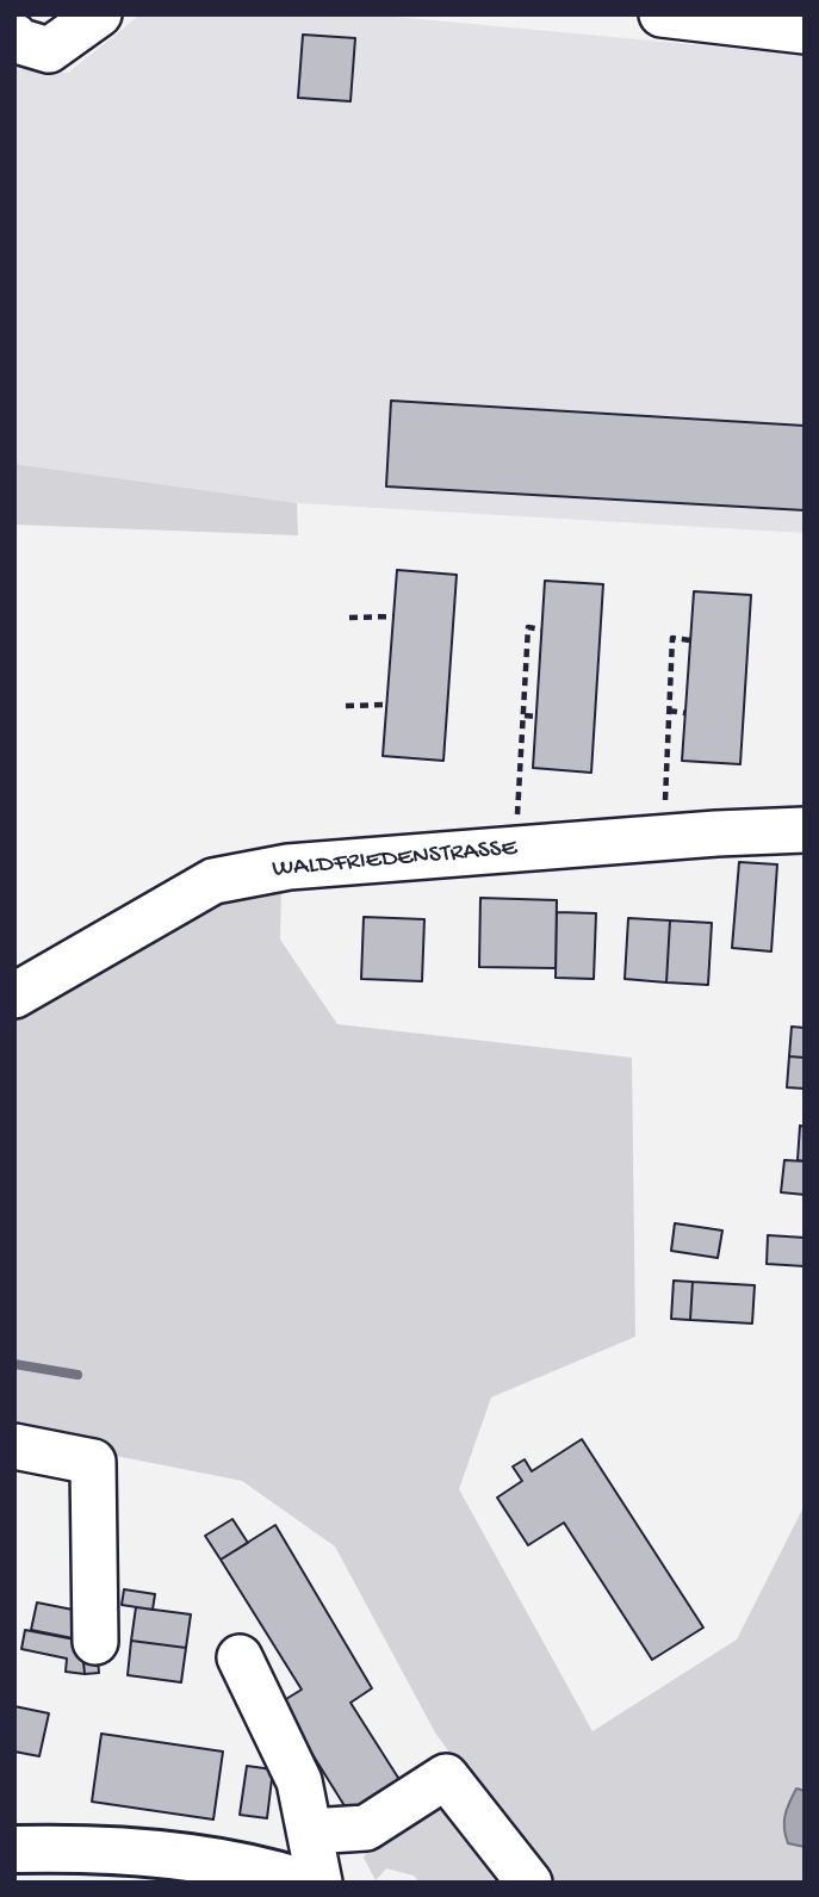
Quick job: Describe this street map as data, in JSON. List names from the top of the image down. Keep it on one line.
{"streets":{"street":["WALDFRIEDENSTRASSE"]}}
